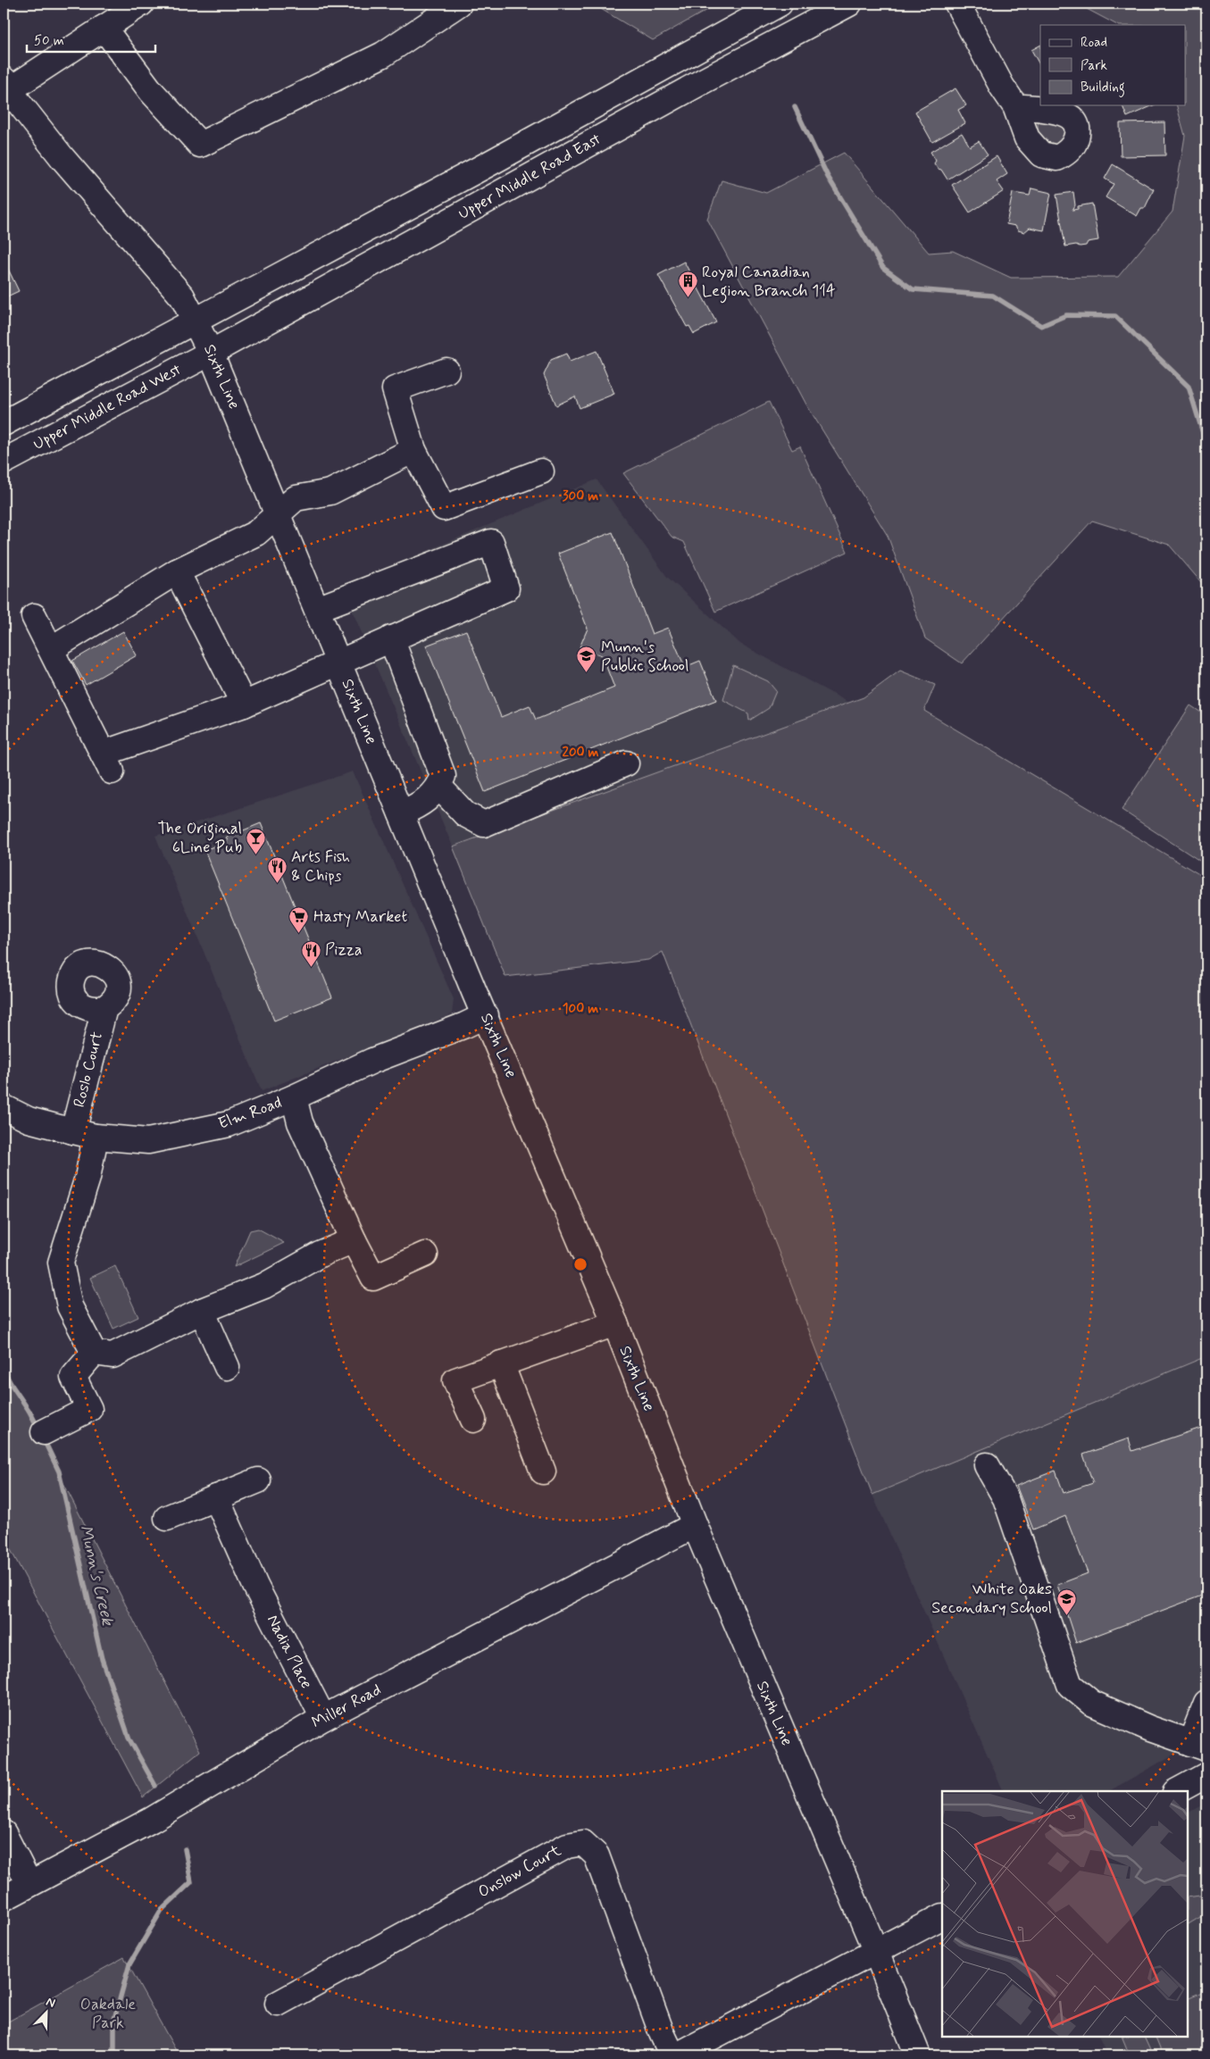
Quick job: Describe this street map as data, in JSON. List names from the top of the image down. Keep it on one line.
{"streets":{"street":["Upper Middle Road East","Sixth Line","Upper Middle Road West","Roslo Court","Elm Road","Nadia Place","Miller Road","Onslow Court"]},"crossings":[["Upper Middle Road East","Sixth Line"],["Upper Middle Road East","Upper Middle Road West"],["Sixth Line","Upper Middle Road West"],["Sixth Line","Elm Road"],["Sixth Line","Miller Road"],["Roslo Court","Elm Road"],["Nadia Place","Miller Road"]],"water":["Munn's Creek"],"parks":["Oakdale Park"],"places":{"building":["Royal Canadian Legion Branch 114"],"school or university":["Munn's Public School","White Oaks Secondary School"],"bar":["The Original 6Line Pub"],"restaurant":["Arts Fish & Chips","Pizza"],"supermarket":["Hasty Market"]},"legend":["Road","Park","Building"],"scale_bar":"50 m","north":"top right","rings":["300 m","200 m","100 m"]}
